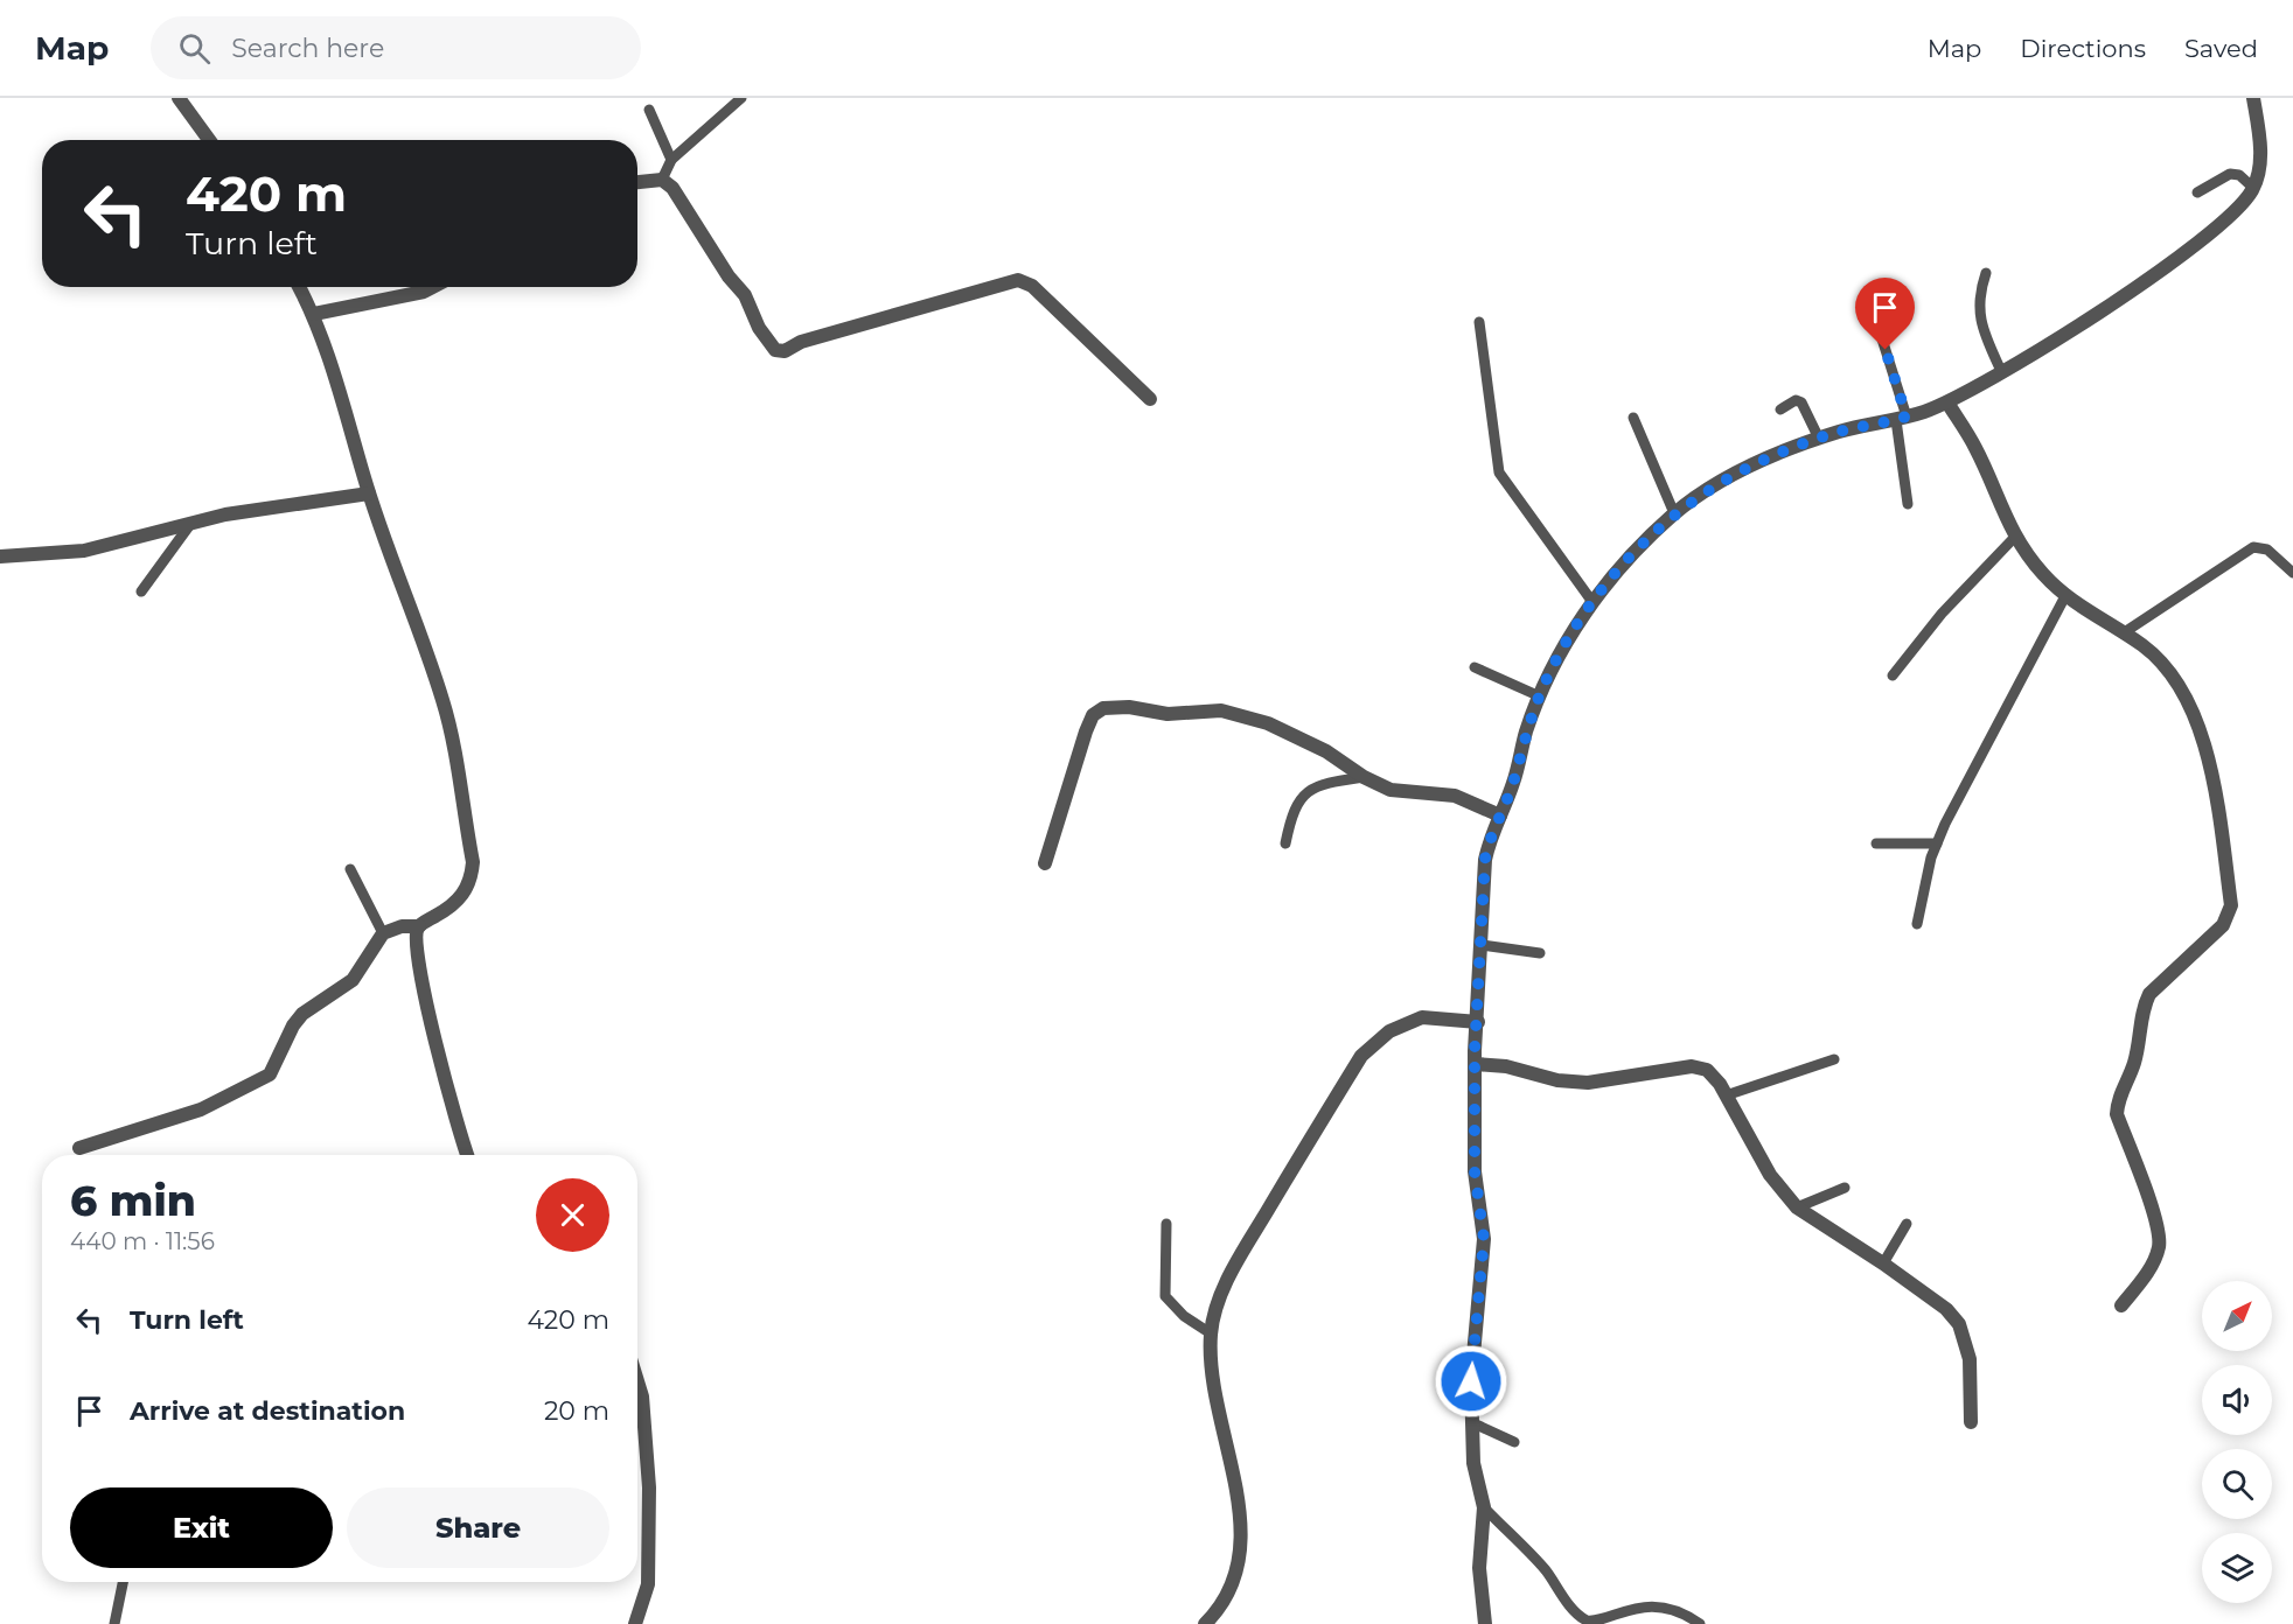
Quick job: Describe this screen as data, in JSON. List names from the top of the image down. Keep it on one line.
{"north":"top right","page":{"header":"Map","search":"Search here","nav":["Map","Directions","Saved"],"turn":["420 m","Turn left"],"heading":["6 min","440 m · 11:56"],"list":[{"name":"Turn left","value":"420 m"},{"name":"Arrive at destination","value":"20 m"}],"buttons":["Exit","Share"]}}
